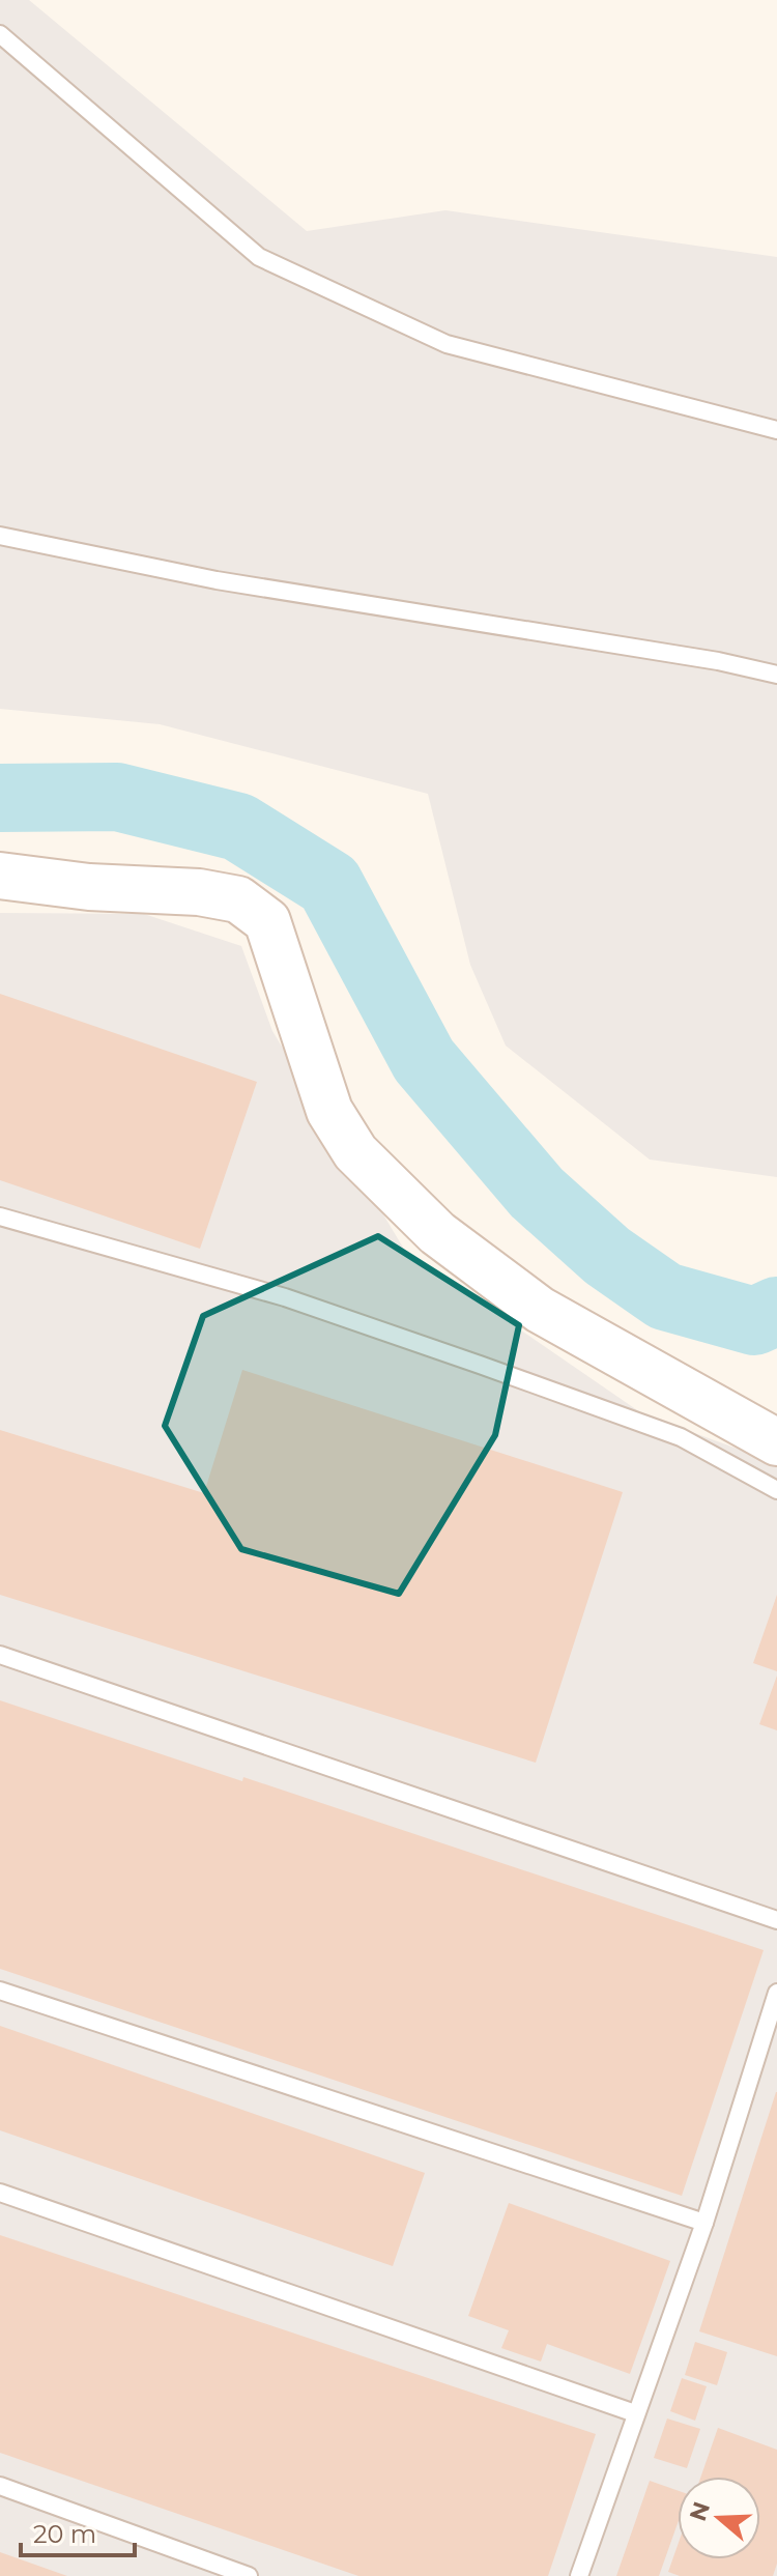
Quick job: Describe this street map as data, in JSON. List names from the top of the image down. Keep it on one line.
{"scale_bar":"20 m","north":"left"}
